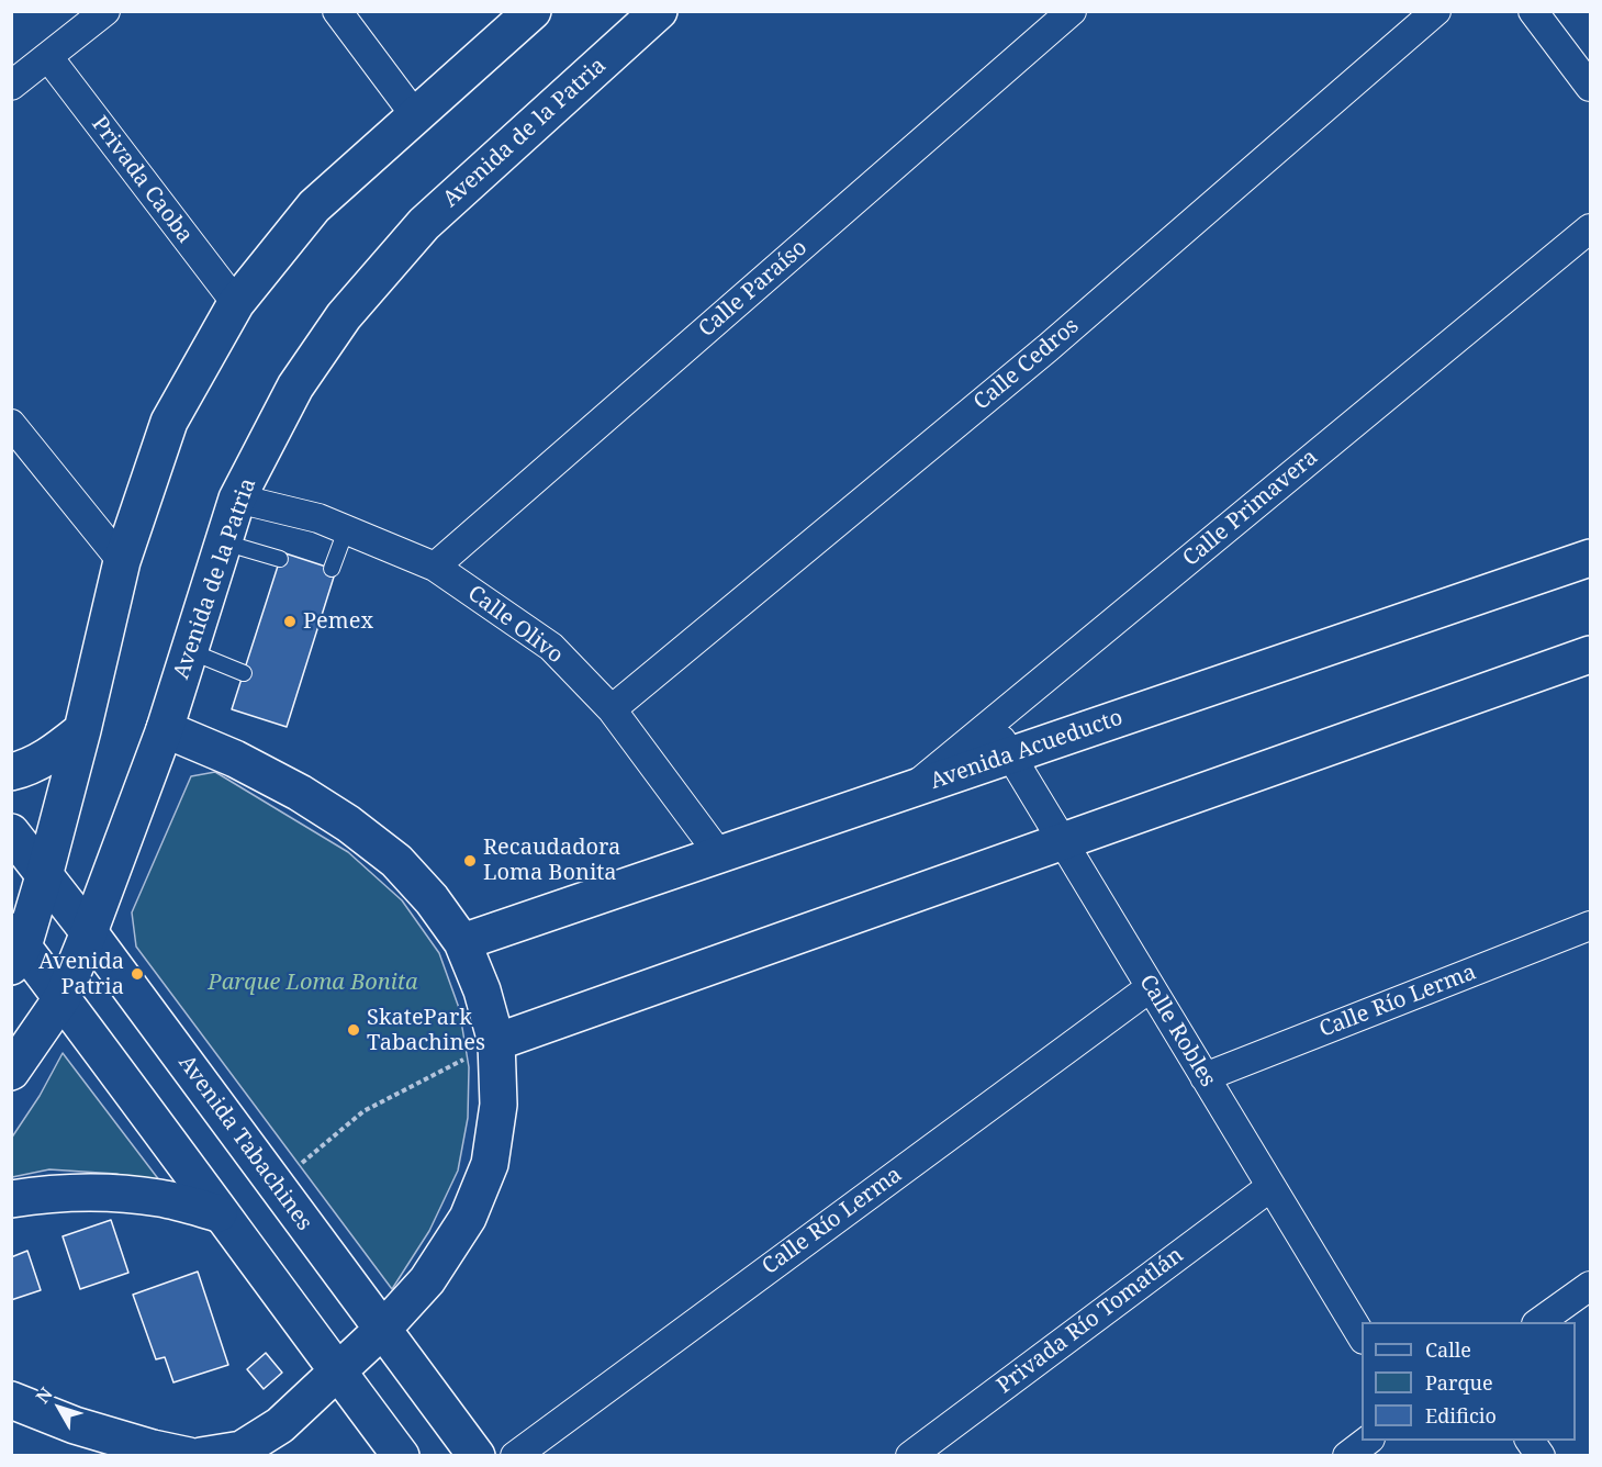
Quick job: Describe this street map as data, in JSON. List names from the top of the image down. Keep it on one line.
{"streets":{"street":["Avenida de la Patria","Privada Caoba","Calle Paraíso","Calle Cedros","Calle Primavera","Calle Olivo","Avenida Acueducto","Calle Río Lerma","Calle Robles","Avenida Tabachines","Privada Río Tomatlán"]},"crossings":[["Avenida de la Patria","Calle Olivo"],["Avenida de la Patria","Avenida Tabachines"],["Calle Paraíso","Calle Olivo"],["Calle Cedros","Calle Olivo"],["Calle Primavera","Avenida Acueducto"],["Calle Primavera","Calle Robles"],["Calle Olivo","Avenida Acueducto"],["Avenida Acueducto","Calle Robles"],["Calle Río Lerma","Calle Robles"],["Calle Robles","Privada Río Tomatlán"]],"parks":["Parque Loma Bonita"],"places":["Pemex","Recaudadora Loma Bonita","Avenida Patria","SkatePark Tabachines"],"legend":["Calle","Parque","Edificio"],"north":"top left"}
